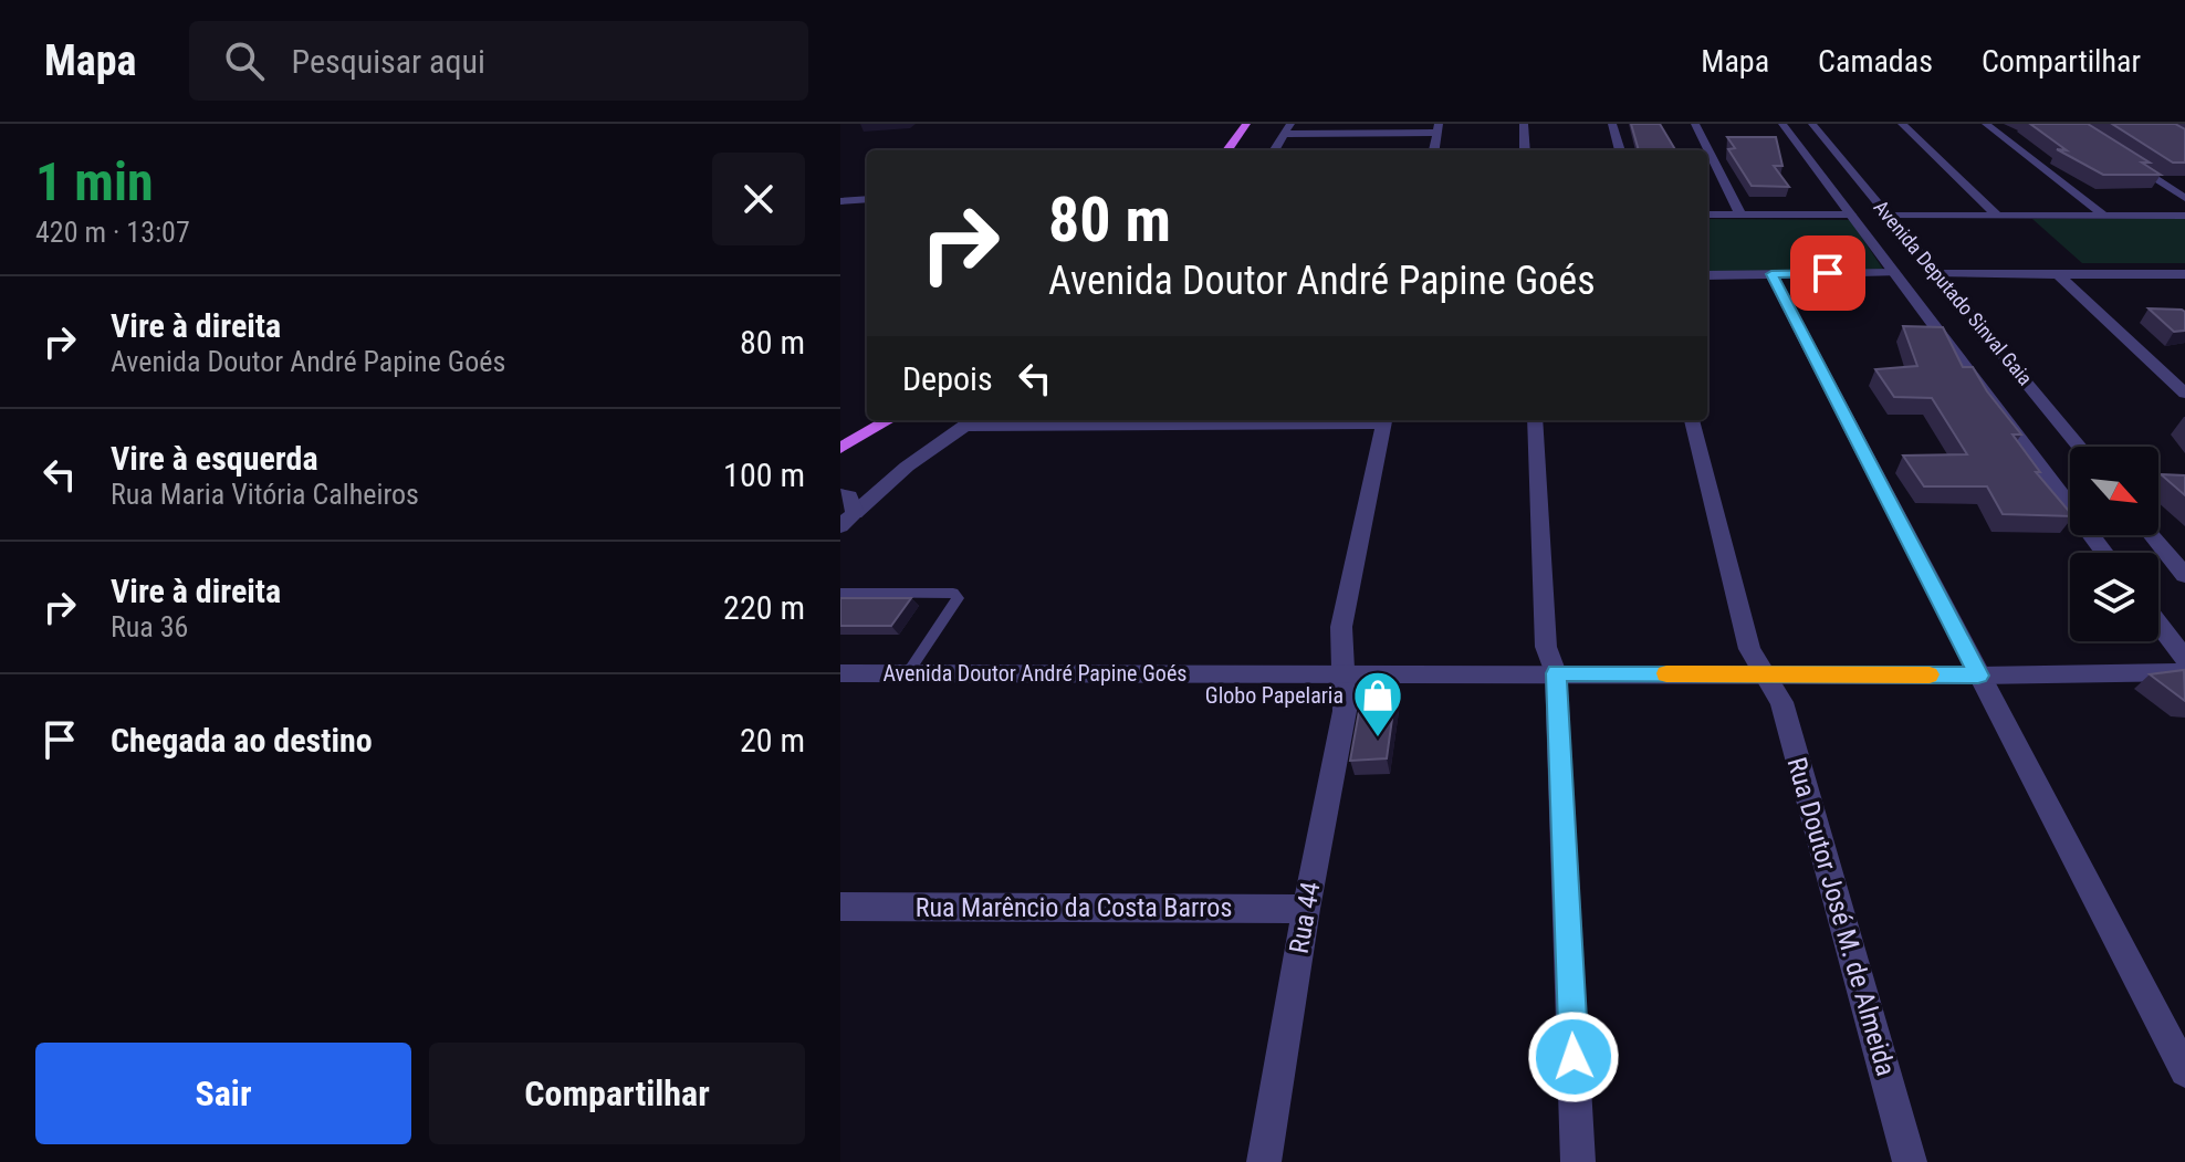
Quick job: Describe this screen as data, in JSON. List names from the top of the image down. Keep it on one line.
{"streets":{"street":["Avenida Deputado Sinval Gaia","Avenida Doutor André Papine Goés","Rua Marêncio da Costa Barros","Rua Doutor José M. de Almeida","Rua 44"]},"crossings":[["Avenida Doutor André Papine Goés","Rua Doutor José M. de Almeida"],["Avenida Doutor André Papine Goés","Rua 44"],["Rua Marêncio da Costa Barros","Rua 44"]],"places":{"shop":["Globo Papelaria"]},"north":"bottom right","page":{"header":"Mapa","search":"Pesquisar aqui","nav":["Mapa","Camadas","Compartilhar"],"heading":["1 min","420 m · 13:07"],"turn":["80 m","Avenida Doutor André Papine Goés"],"list":[{"name":"Vire à direita","note":"Avenida Doutor André Papine Goés","value":"80 m"},{"name":"Vire à esquerda","note":"Rua Maria Vitória Calheiros","value":"100 m"},{"name":"Vire à direita","note":"Rua 36","value":"220 m"},{"name":"Chegada ao destino","value":"20 m"}],"then":"Depois","buttons":["Sair","Compartilhar"]}}
